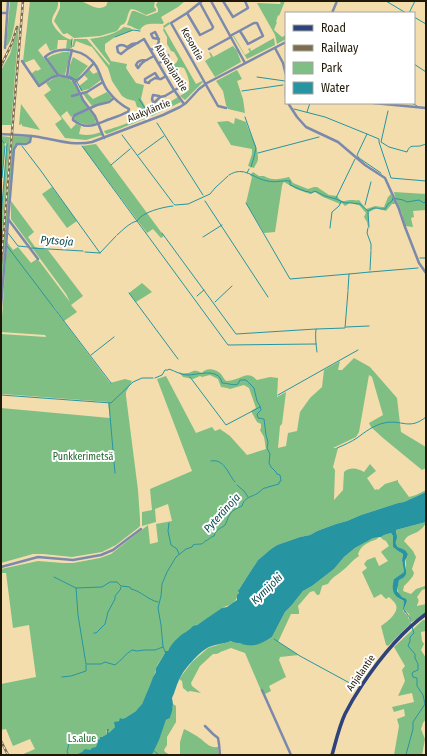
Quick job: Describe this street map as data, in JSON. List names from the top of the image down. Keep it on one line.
{"streets":{"main road":["Anjalantie"],"street":["Kesontie","Alavatajantie","Alakyläntie"]},"crossings":[["Kesontie","Alakyläntie"],["Alavatajantie","Alakyläntie"]],"water":["Pytsoja","Pyteränoja","Kymijoki"],"parks":["Punkkerimetsä","Ls.alue"],"legend":["Road","Railway","Park","Water"]}
